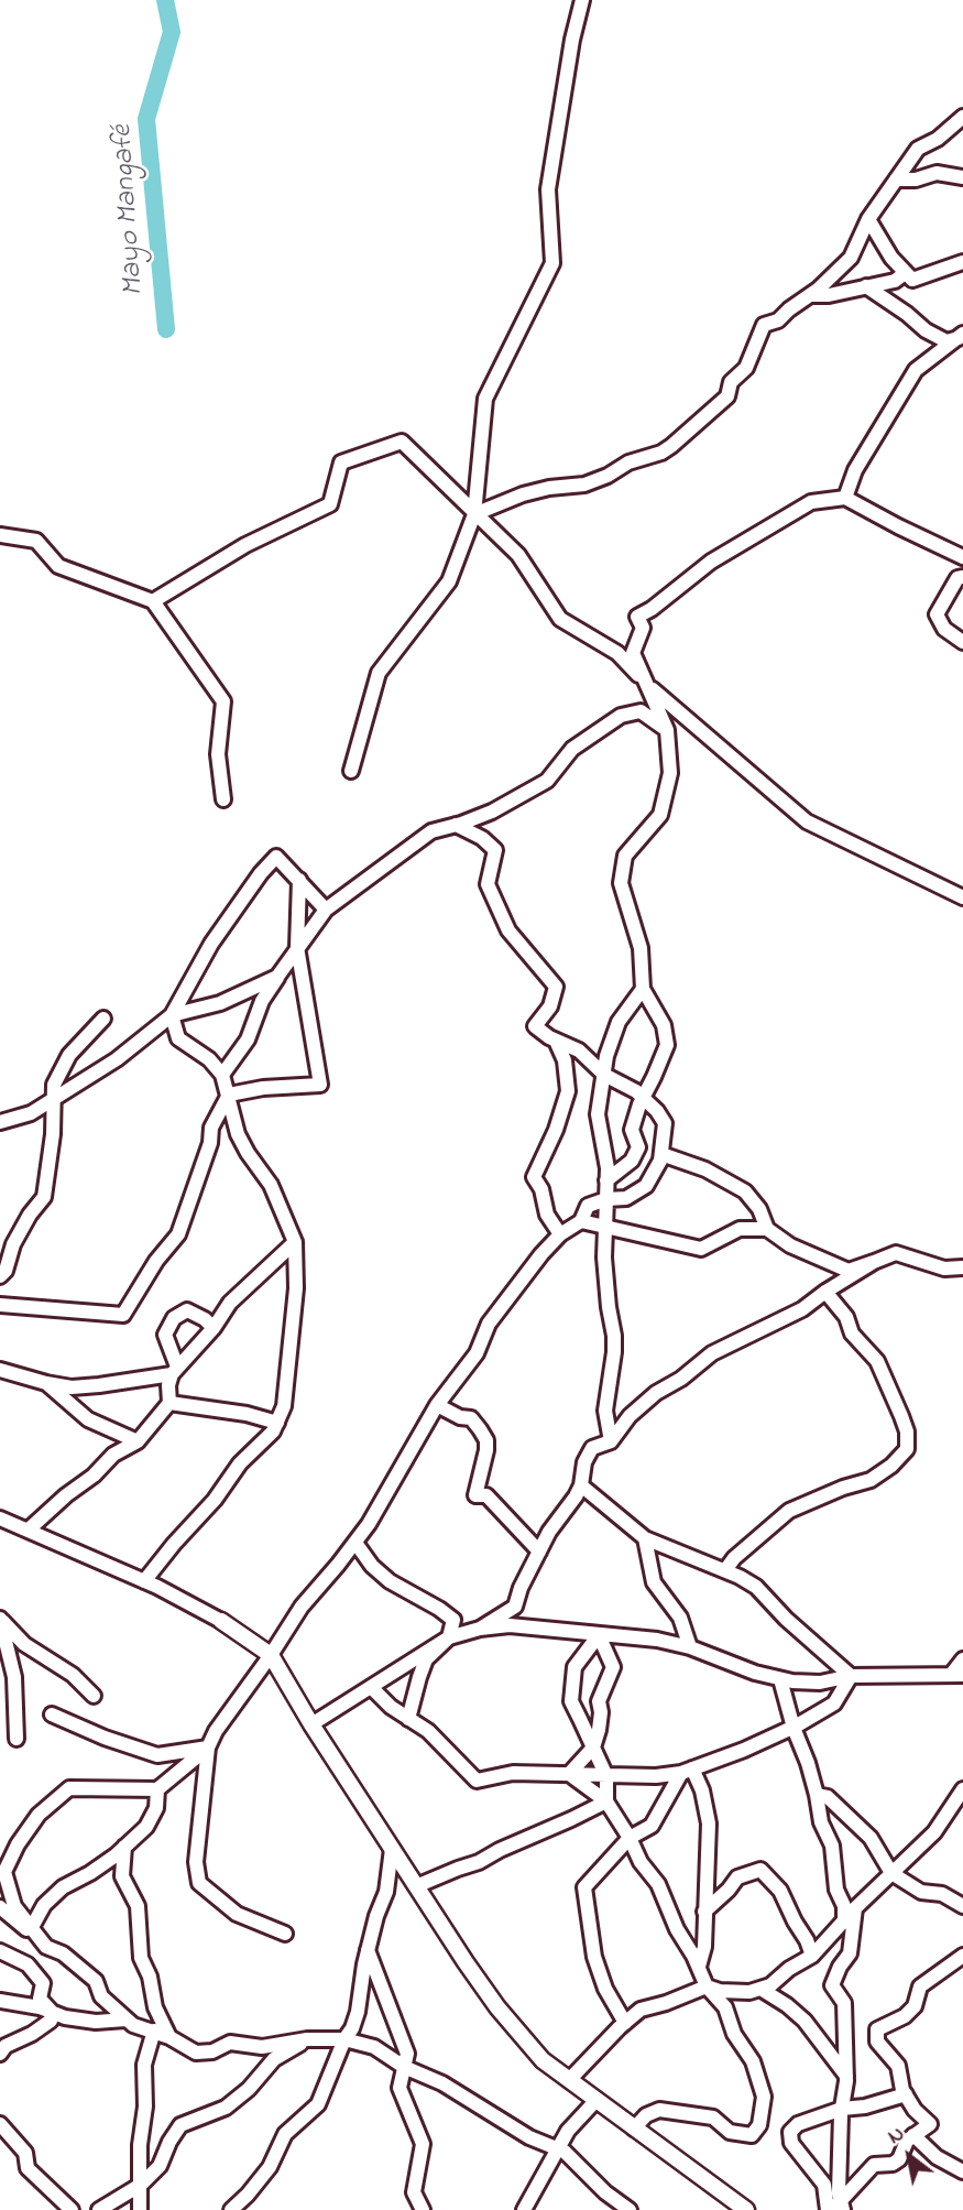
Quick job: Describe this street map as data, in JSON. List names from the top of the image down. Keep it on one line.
{"water":["Mayo Mangafé"],"north":"top left"}
